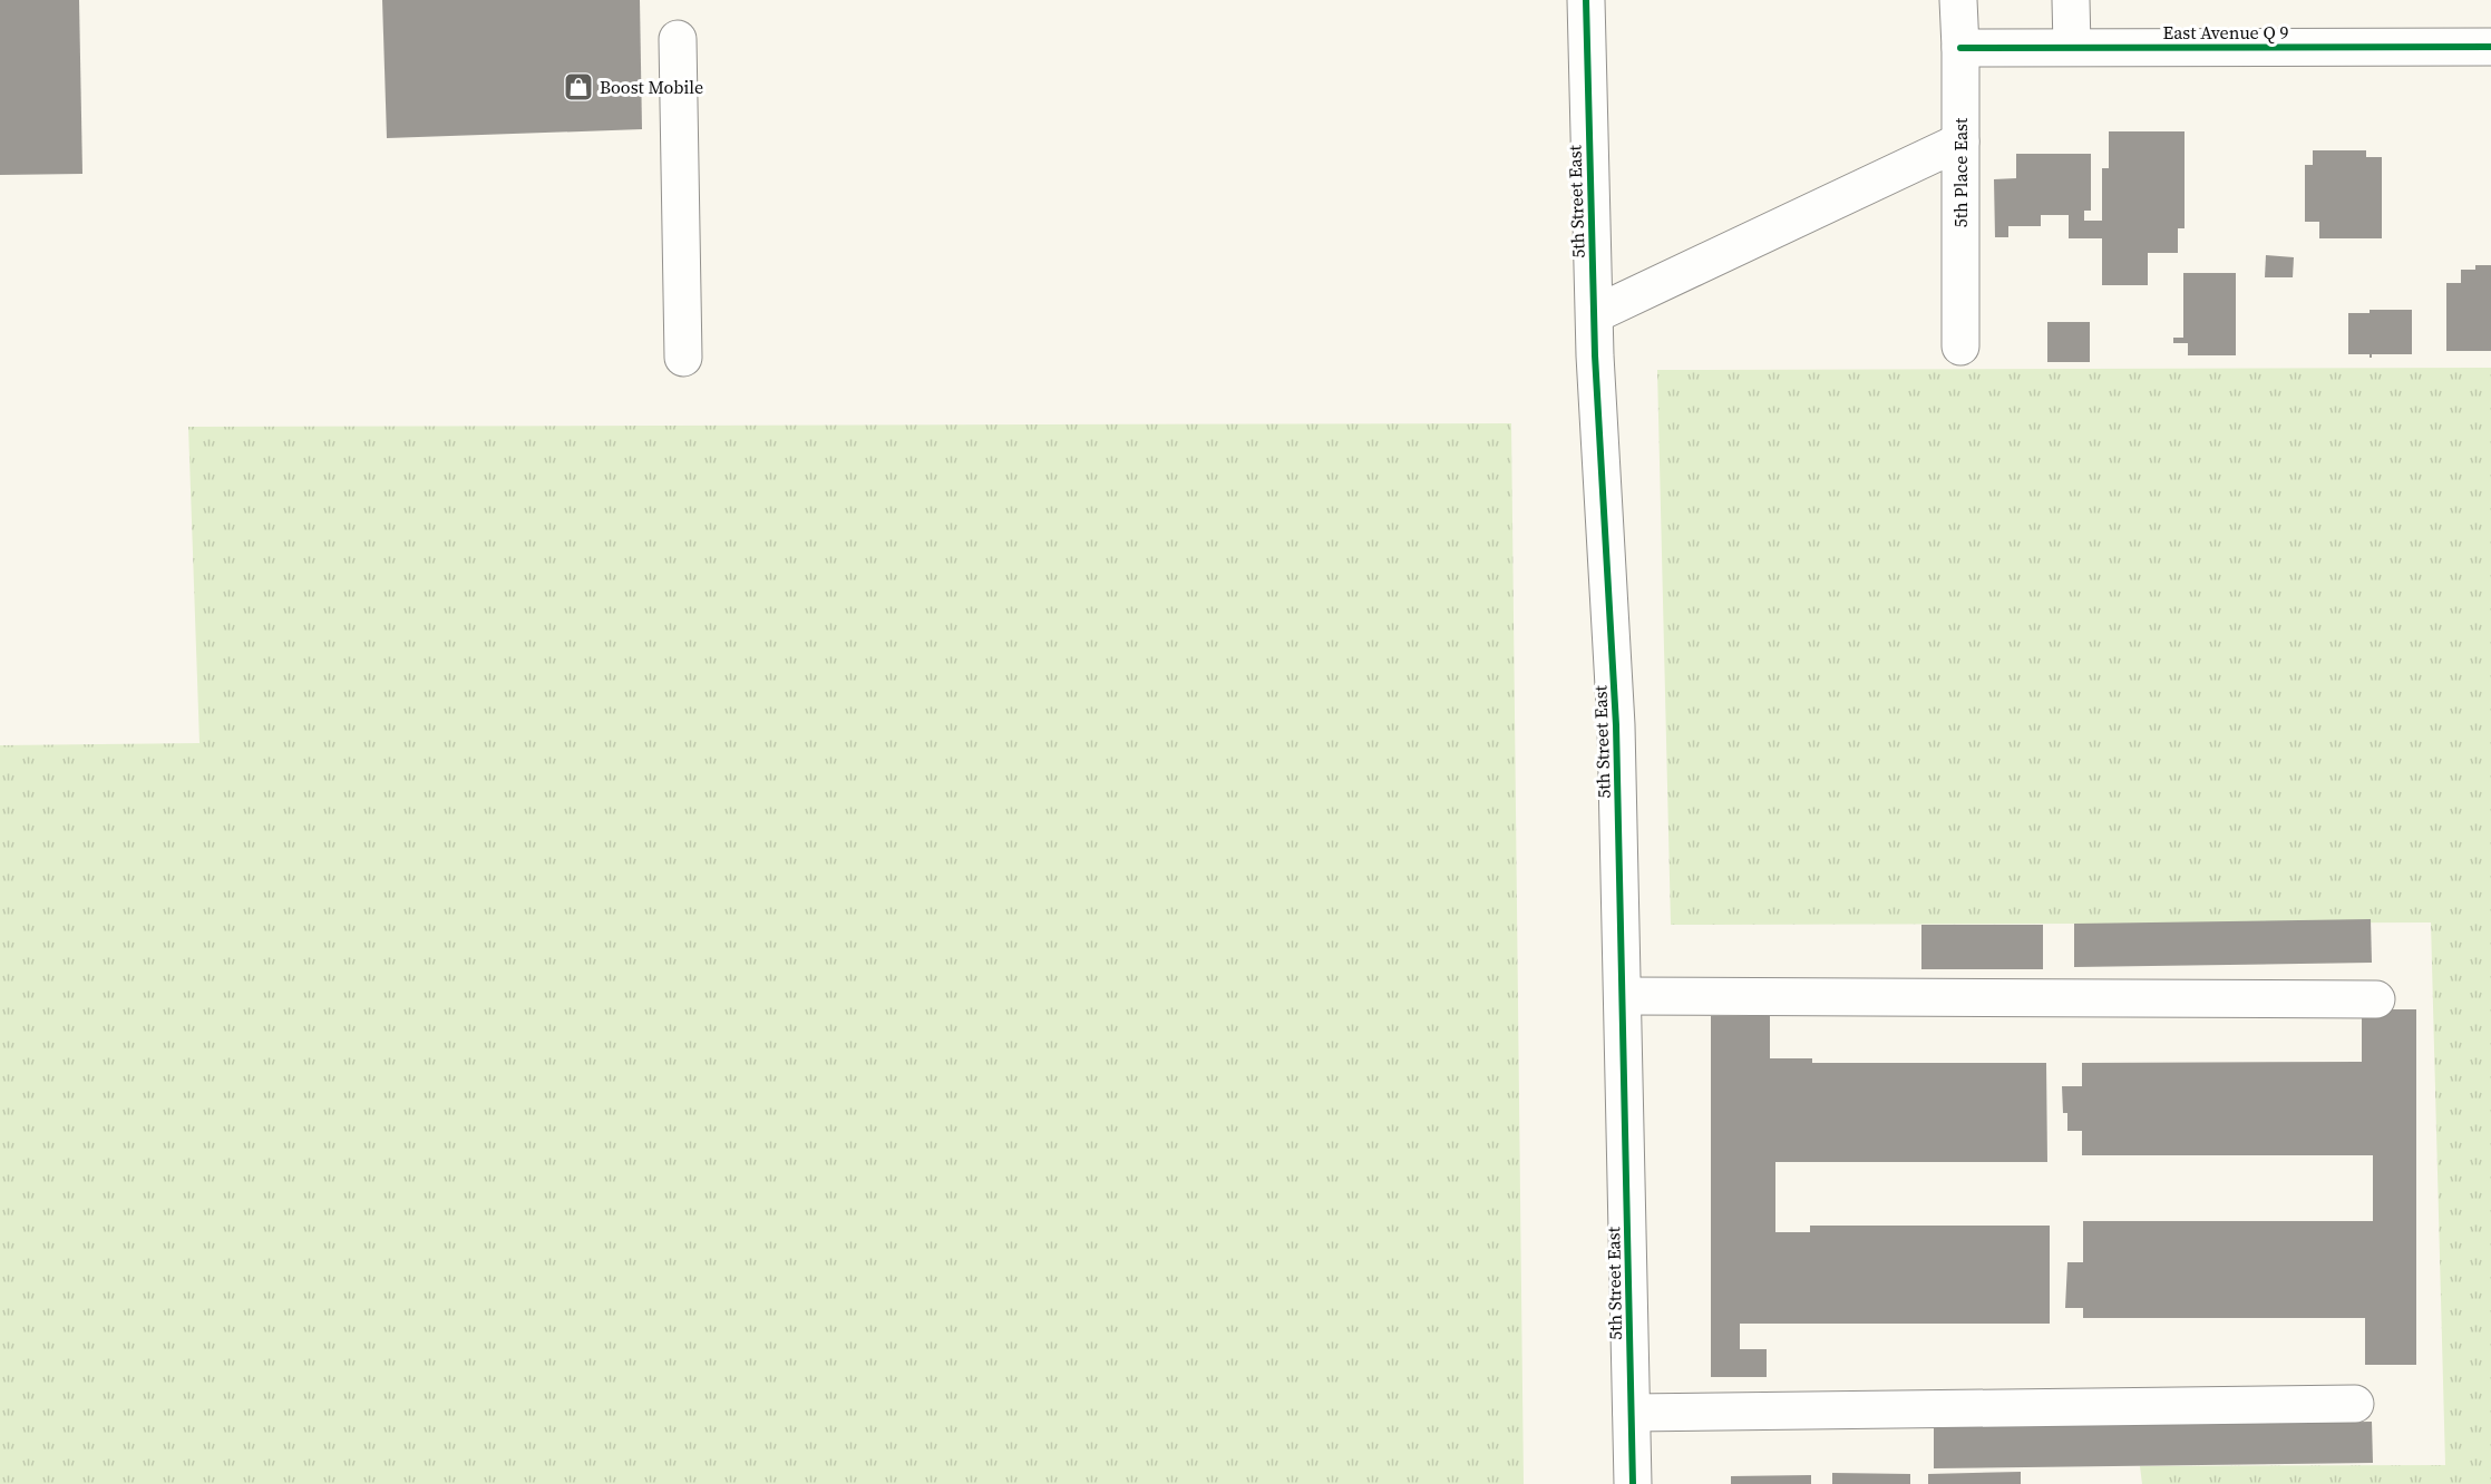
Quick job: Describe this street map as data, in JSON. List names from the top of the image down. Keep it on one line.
{"streets":{"street":["East Avenue Q 9","5th Place East","5th Street East"]},"crossings":[["East Avenue Q 9","5th Place East"]],"places":{"shop":["Boost Mobile"]}}
